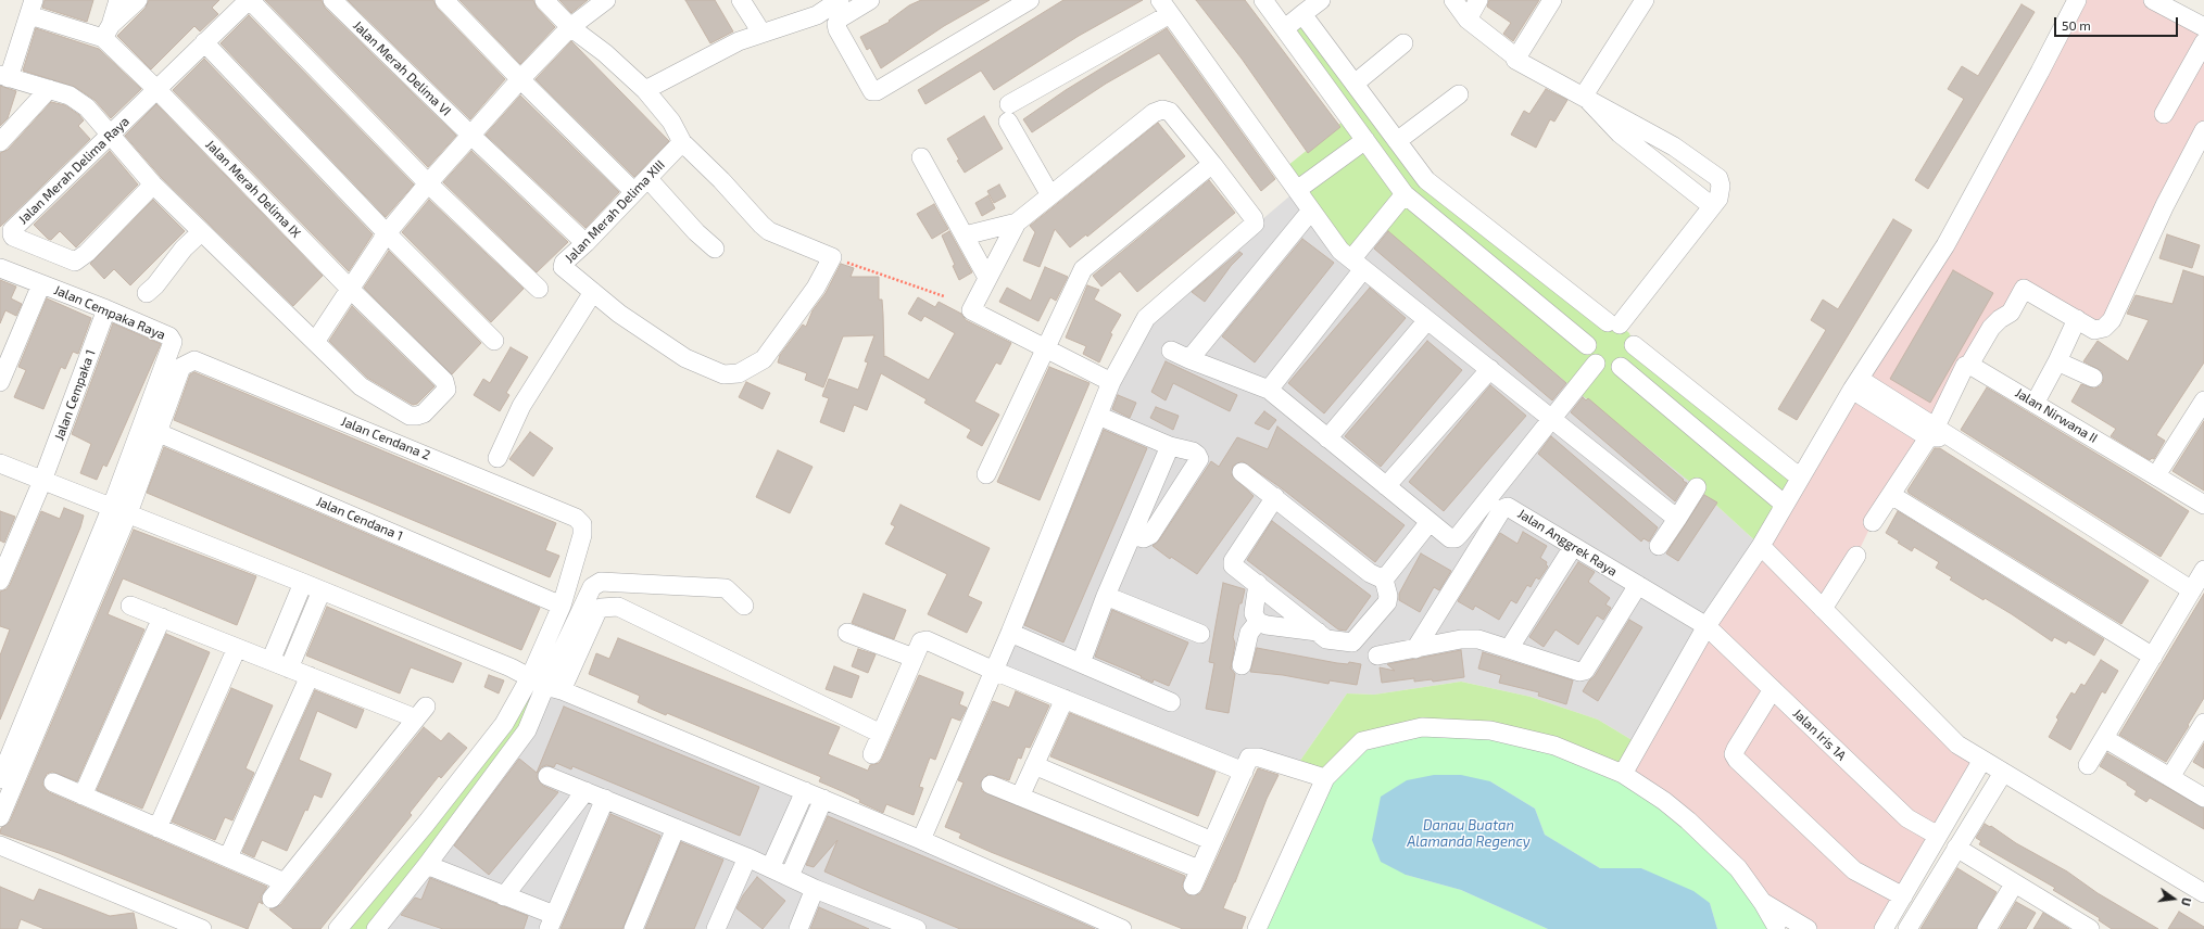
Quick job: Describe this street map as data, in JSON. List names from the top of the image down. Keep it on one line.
{"streets":{"street":["Jalan Merah Delima VI","Jalan Merah Delima Raya","Jalan Merah Delima IX","Jalan Merah Delima XIII","Jalan Cempaka Raya","Jalan Cempaka 1","Jalan Nirwana II","Jalan Cendana 2","Jalan Cendana 1","Jalan Anggrek Raya","Jalan Iris 1A"]},"crossings":[["Jalan Merah Delima VI","Jalan Merah Delima XIII"],["Jalan Merah Delima Raya","Jalan Merah Delima IX"],["Jalan Cempaka Raya","Jalan Cempaka 1"],["Jalan Cempaka Raya","Jalan Cendana 2"],["Jalan Cendana 2","Jalan Cendana 1"],["Jalan Anggrek Raya","Jalan Iris 1A"]],"water":["Danau Buatan Alamanda Regency"],"scale_bar":"50 m","north":"right"}
